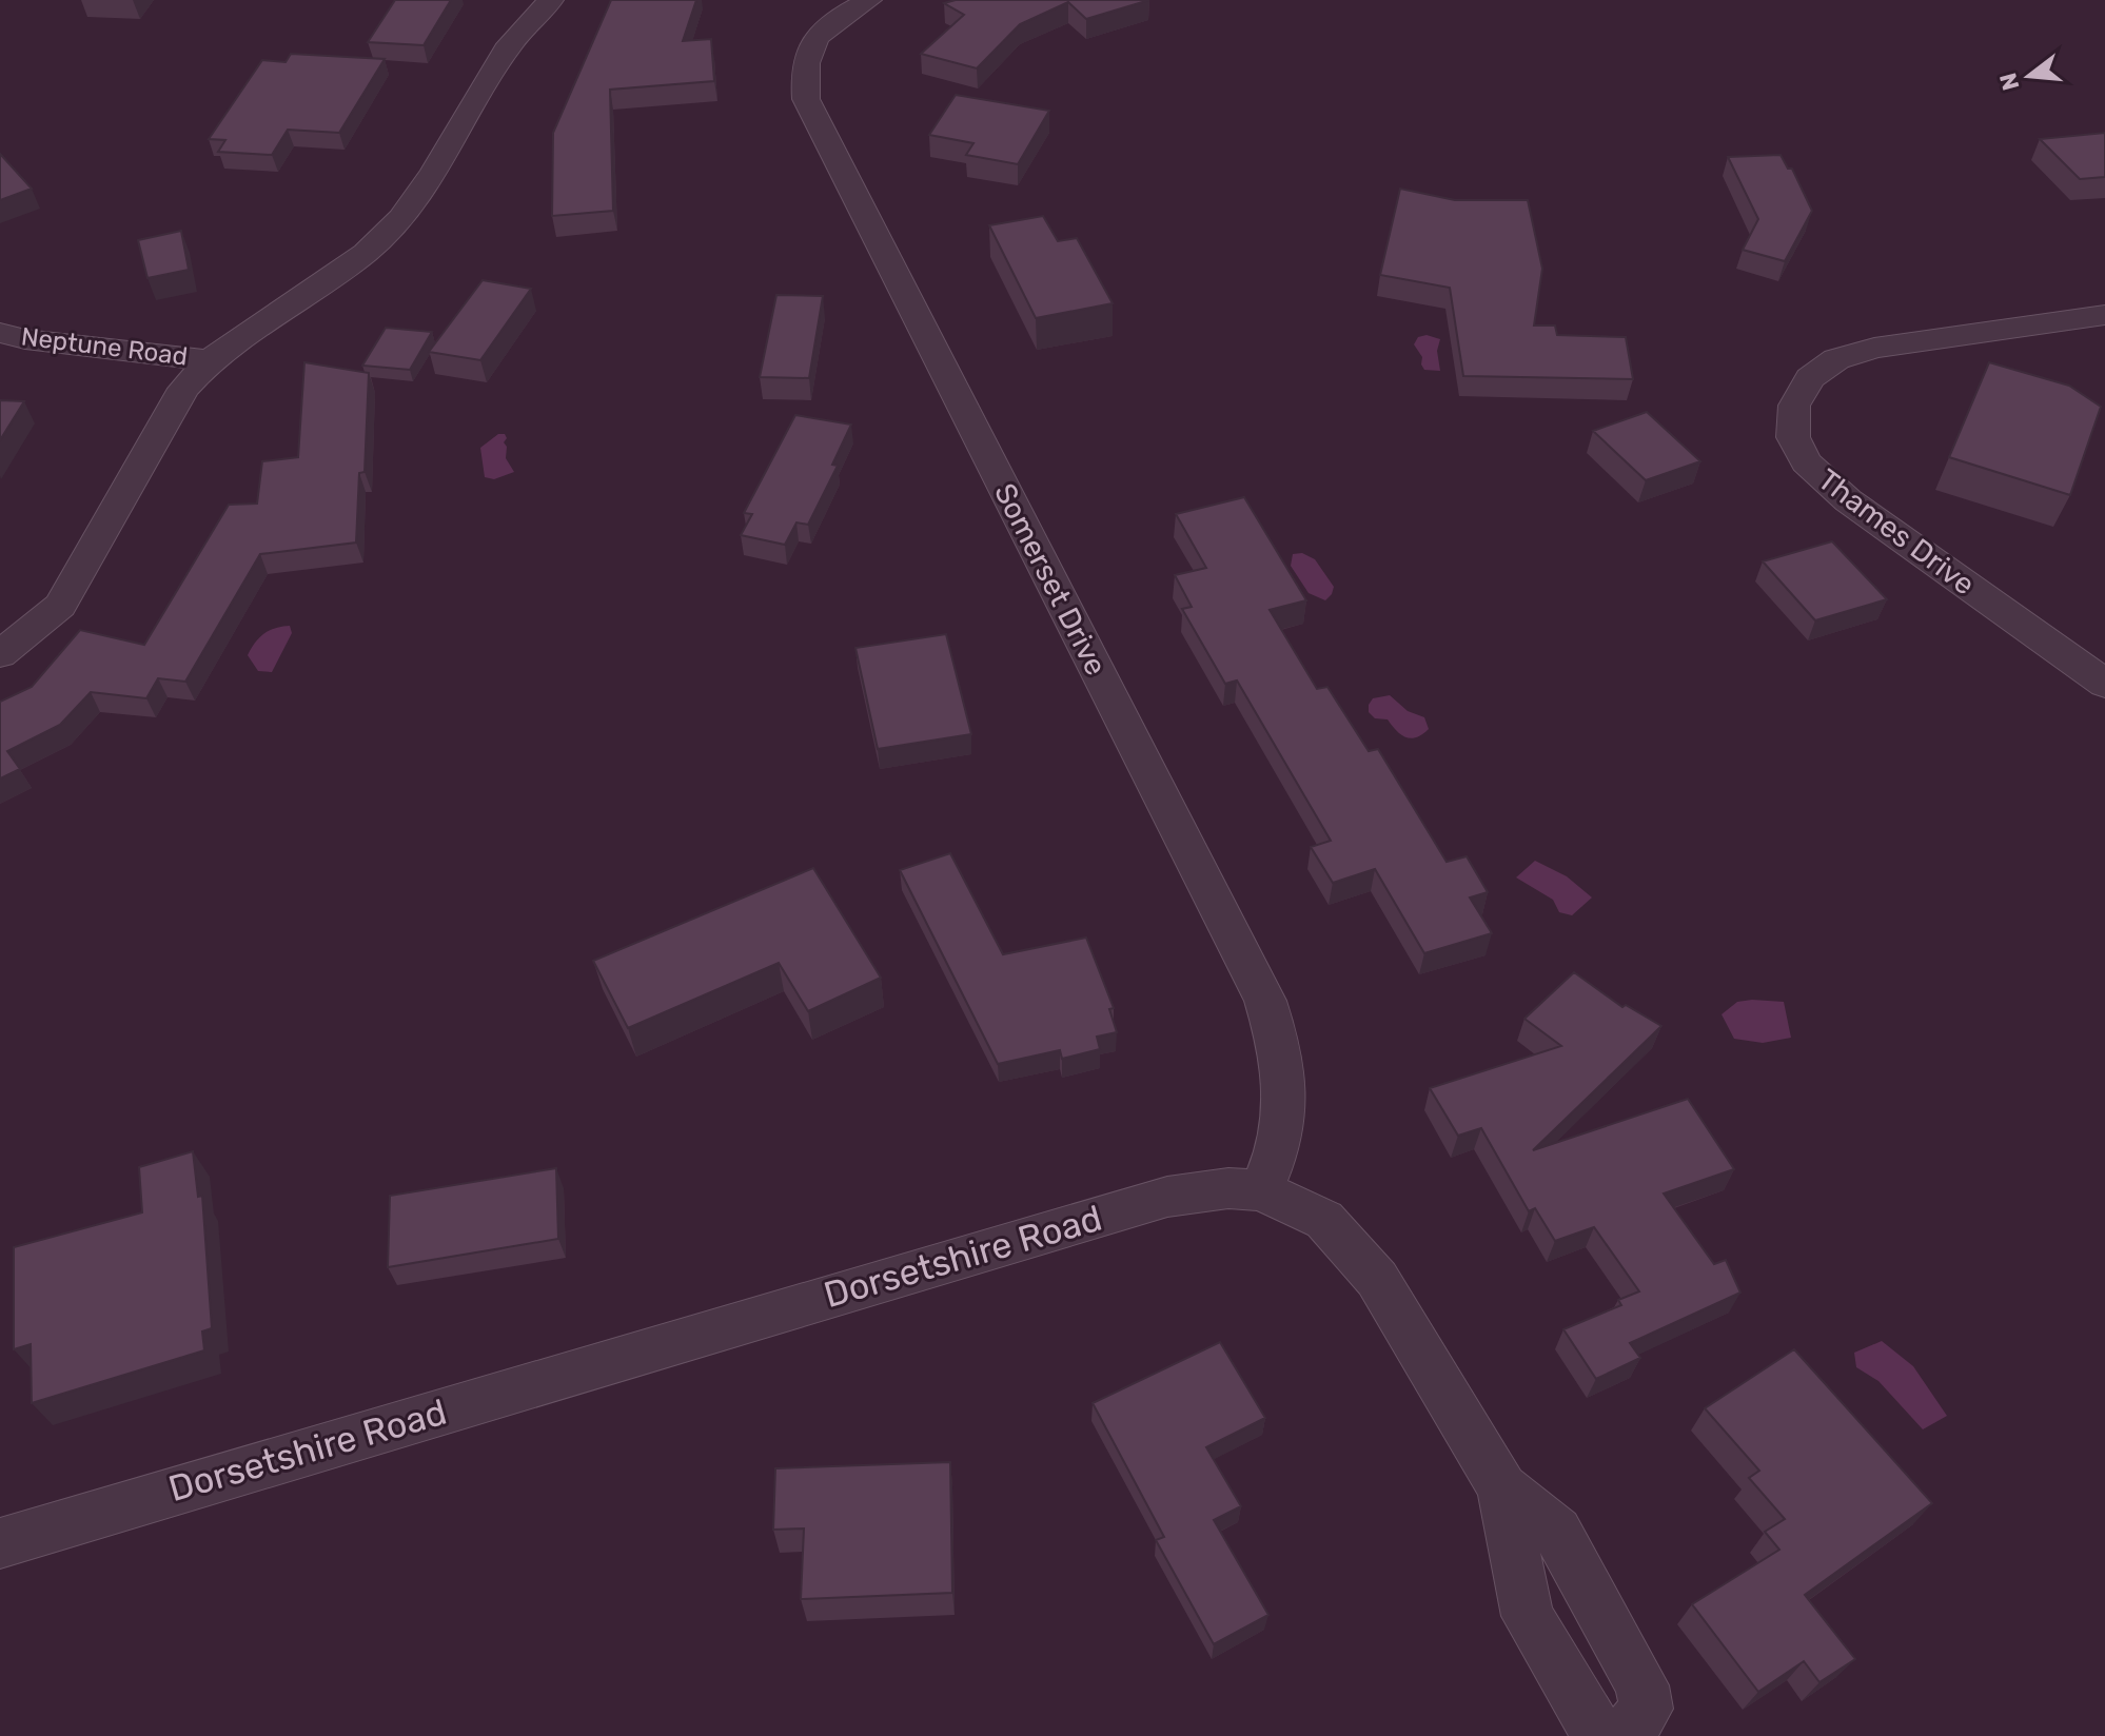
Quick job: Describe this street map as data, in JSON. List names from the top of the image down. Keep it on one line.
{"streets":{"street":["Neptune Road","Thames Drive","Somerset Drive","Dorsetshire Road"]},"crossings":[["Somerset Drive","Dorsetshire Road"]],"north":"left"}
